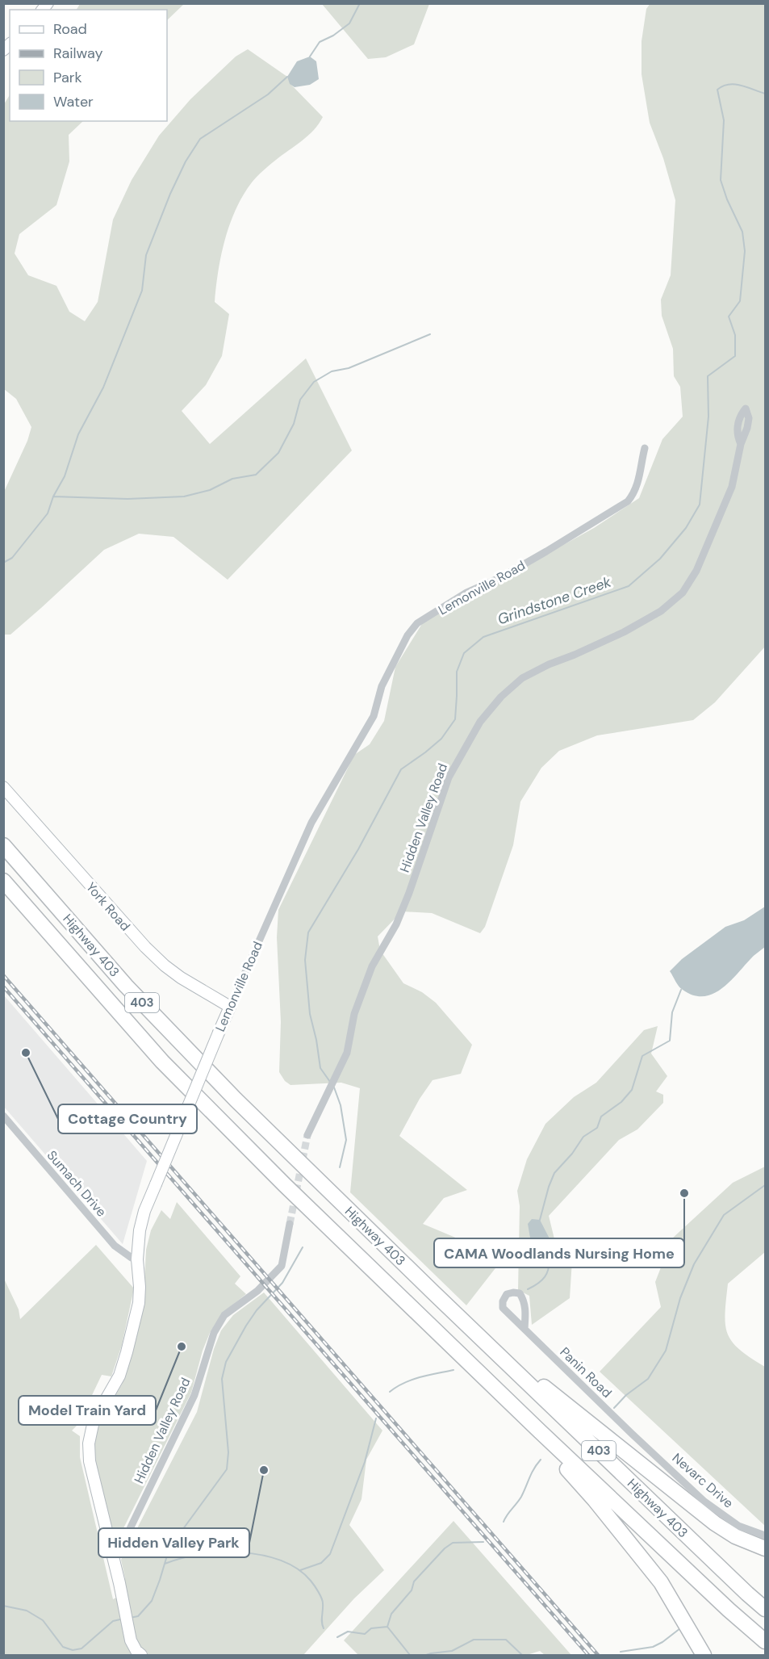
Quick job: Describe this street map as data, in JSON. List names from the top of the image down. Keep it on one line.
{"streets":{"highway":["Highway 403","403"],"street":["Lemonville Road","Hidden Valley Road","York Road","Sumach Drive","Panin Road","Nevarc Drive"]},"crossings":[["Lemonville Road","Hidden Valley Road"],["Lemonville Road","York Road"],["Lemonville Road","Sumach Drive"],["Panin Road","Nevarc Drive"]],"water":["Grindstone Creek"],"places":["Cottage Country","CAMA Woodlands Nursing Home","Model Train Yard","Hidden Valley Park"],"legend":["Road","Railway","Park","Water"]}
